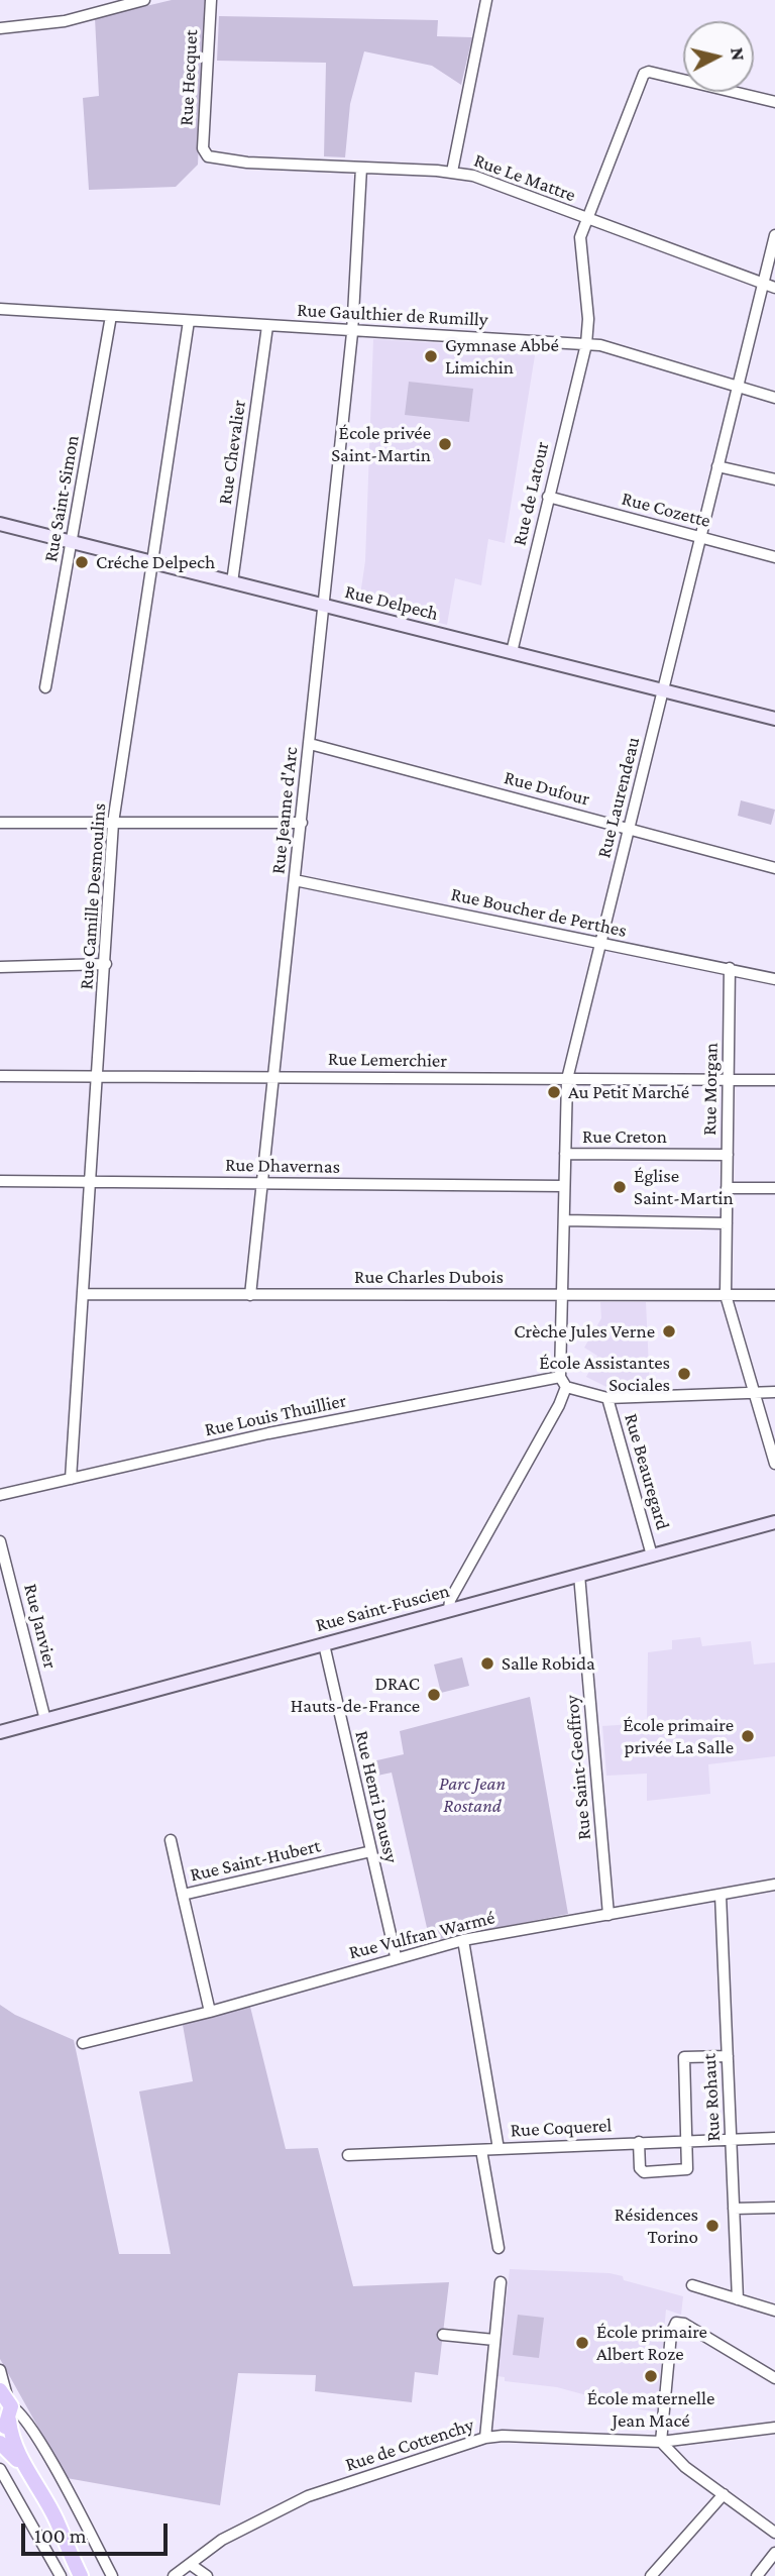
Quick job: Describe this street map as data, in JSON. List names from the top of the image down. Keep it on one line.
{"streets":{"main road":["Rue Delpech","Rue Saint-Fuscien"],"street":["Rue Hecquet","Rue Le Mattre","Rue Gaulthier de Rumilly","Rue Chevalier","Rue de Latour","Rue Saint-Simon","Rue Cozette","Rue Dufour","Rue Laurendeau","Rue Jeanne d'Arc","Rue Camille Desmoulins","Rue Boucher de Perthes","Rue Lemerchier","Rue Morgan","Rue Creton","Rue Dhavernas","Rue Charles Dubois","Rue Louis Thuillier","Rue Beauregard","Rue Janvier","Rue Saint-Geoffroy","Rue Henri Daussy","Rue Saint-Hubert","Rue Vulfran Warmé","Rue Rohaut","Rue Coquerel","Rue de Cottenchy"]},"crossings":[["Rue Hecquet","Rue Le Mattre"],["Rue Le Mattre","Rue de Latour"],["Rue Le Mattre","Rue Laurendeau"],["Rue Le Mattre","Rue Jeanne d'Arc"],["Rue Gaulthier de Rumilly","Rue Chevalier"],["Rue Gaulthier de Rumilly","Rue de Latour"],["Rue Gaulthier de Rumilly","Rue Saint-Simon"],["Rue Gaulthier de Rumilly","Rue Laurendeau"],["Rue Gaulthier de Rumilly","Rue Jeanne d'Arc"],["Rue Gaulthier de Rumilly","Rue Camille Desmoulins"],["Rue Chevalier","Rue Delpech"],["Rue de Latour","Rue Cozette"],["Rue de Latour","Rue Delpech"],["Rue Saint-Simon","Rue Delpech"],["Rue Cozette","Rue Laurendeau"],["Rue Delpech","Rue Laurendeau"],["Rue Delpech","Rue Jeanne d'Arc"],["Rue Delpech","Rue Camille Desmoulins"],["Rue Dufour","Rue Laurendeau"],["Rue Dufour","Rue Jeanne d'Arc"],["Rue Laurendeau","Rue Boucher de Perthes"],["Rue Laurendeau","Rue Lemerchier"],["Rue Laurendeau","Rue Creton"],["Rue Laurendeau","Rue Dhavernas"],["Rue Laurendeau","Rue Charles Dubois"],["Rue Laurendeau","Rue Louis Thuillier"],["Rue Jeanne d'Arc","Rue Boucher de Perthes"],["Rue Jeanne d'Arc","Rue Lemerchier"],["Rue Jeanne d'Arc","Rue Dhavernas"],["Rue Jeanne d'Arc","Rue Charles Dubois"],["Rue Camille Desmoulins","Rue Lemerchier"],["Rue Camille Desmoulins","Rue Dhavernas"],["Rue Camille Desmoulins","Rue Charles Dubois"],["Rue Camille Desmoulins","Rue Louis Thuillier"],["Rue Boucher de Perthes","Rue Morgan"],["Rue Lemerchier","Rue Morgan"],["Rue Morgan","Rue Creton"],["Rue Morgan","Rue Charles Dubois"],["Rue Beauregard","Rue Saint-Fuscien"],["Rue Saint-Fuscien","Rue Janvier"],["Rue Saint-Fuscien","Rue Saint-Geoffroy"],["Rue Saint-Fuscien","Rue Henri Daussy"],["Rue Saint-Geoffroy","Rue Vulfran Warmé"],["Rue Henri Daussy","Rue Saint-Hubert"],["Rue Henri Daussy","Rue Vulfran Warmé"],["Rue Saint-Hubert","Rue Vulfran Warmé"],["Rue Vulfran Warmé","Rue Rohaut"],["Rue Rohaut","Rue Coquerel"]],"parks":["Parc Jean Rostand"],"places":["Gymnase Abbé Limichin","École privée Saint-Martin","Créche Delpech","Au Petit Marché","Église Saint-Martin","Crèche Jules Verne","École Assistantes Sociales","Salle Robida","DRAC Hauts-de-France","École primaire privée La Salle","Résidences Torino","École primaire Albert Roze","École maternelle Jean Macé"],"scale_bar":"100 m","north":"right"}
